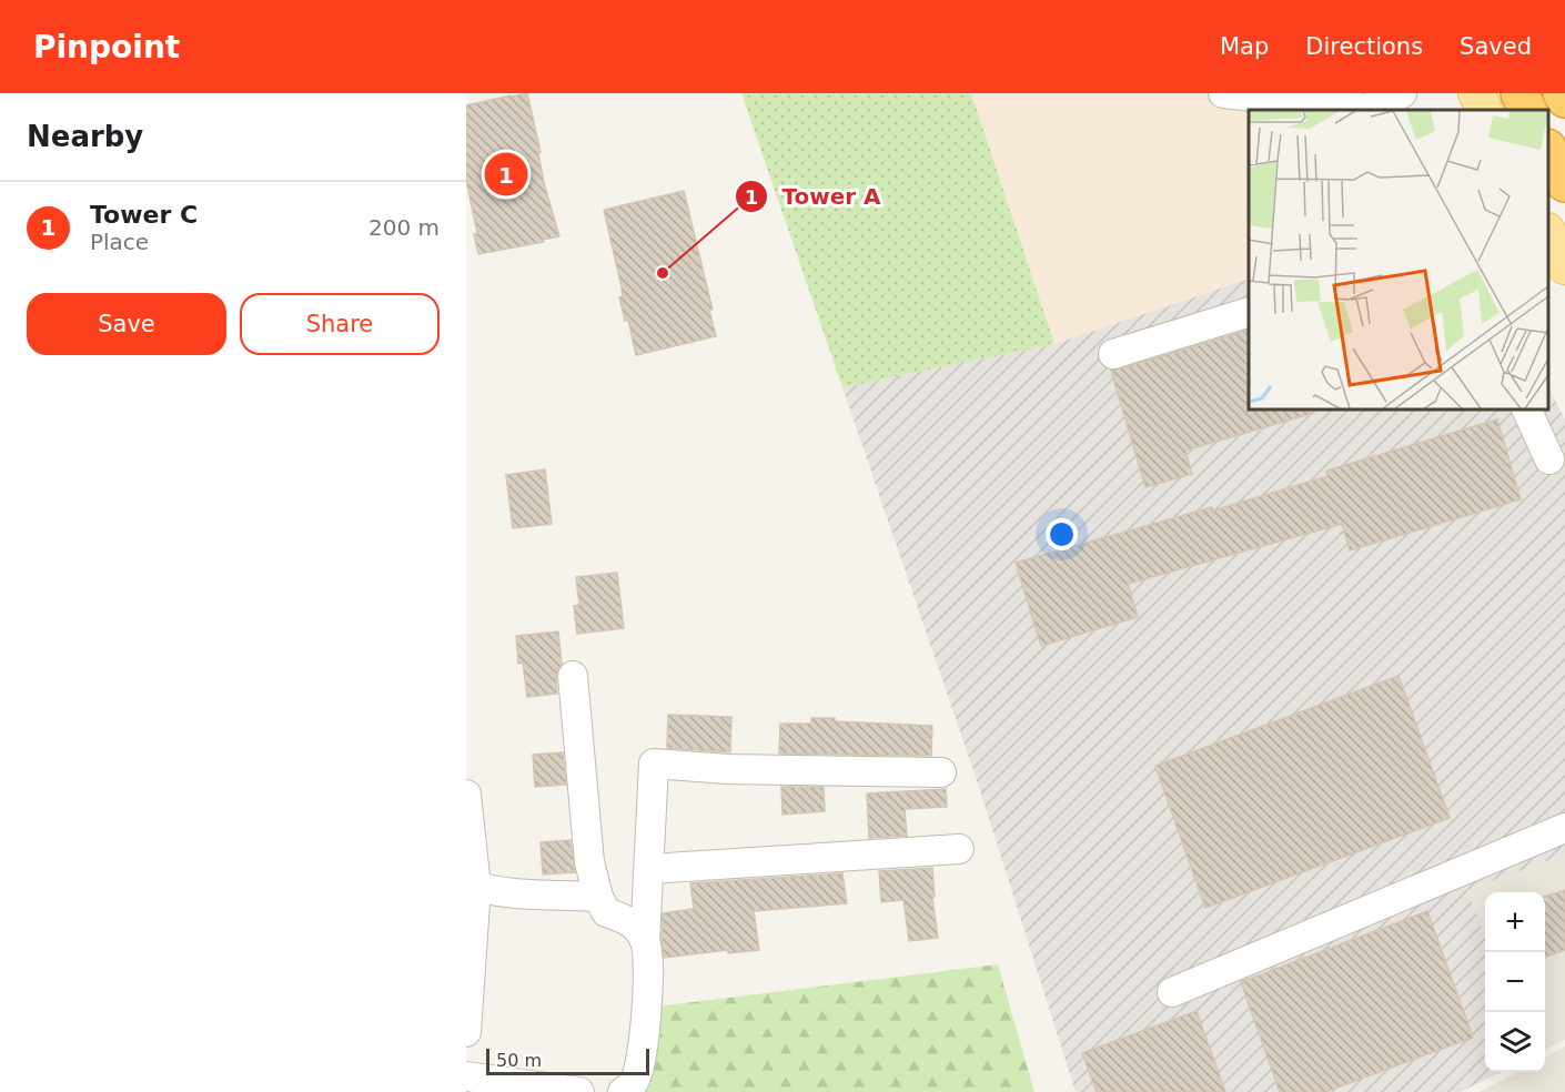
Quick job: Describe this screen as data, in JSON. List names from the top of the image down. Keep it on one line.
{"places":["Tower A"],"scale_bar":"50 m","page":{"header":"Pinpoint","nav":["Map","Directions","Saved"],"heading":"Nearby","pins":"1","list":[{"mark":"1","name":"Tower C","note":"Place","value":"200 m"}],"buttons":["Save","Share"],"map_buttons":["+","−"],"scale":"50 m"}}
